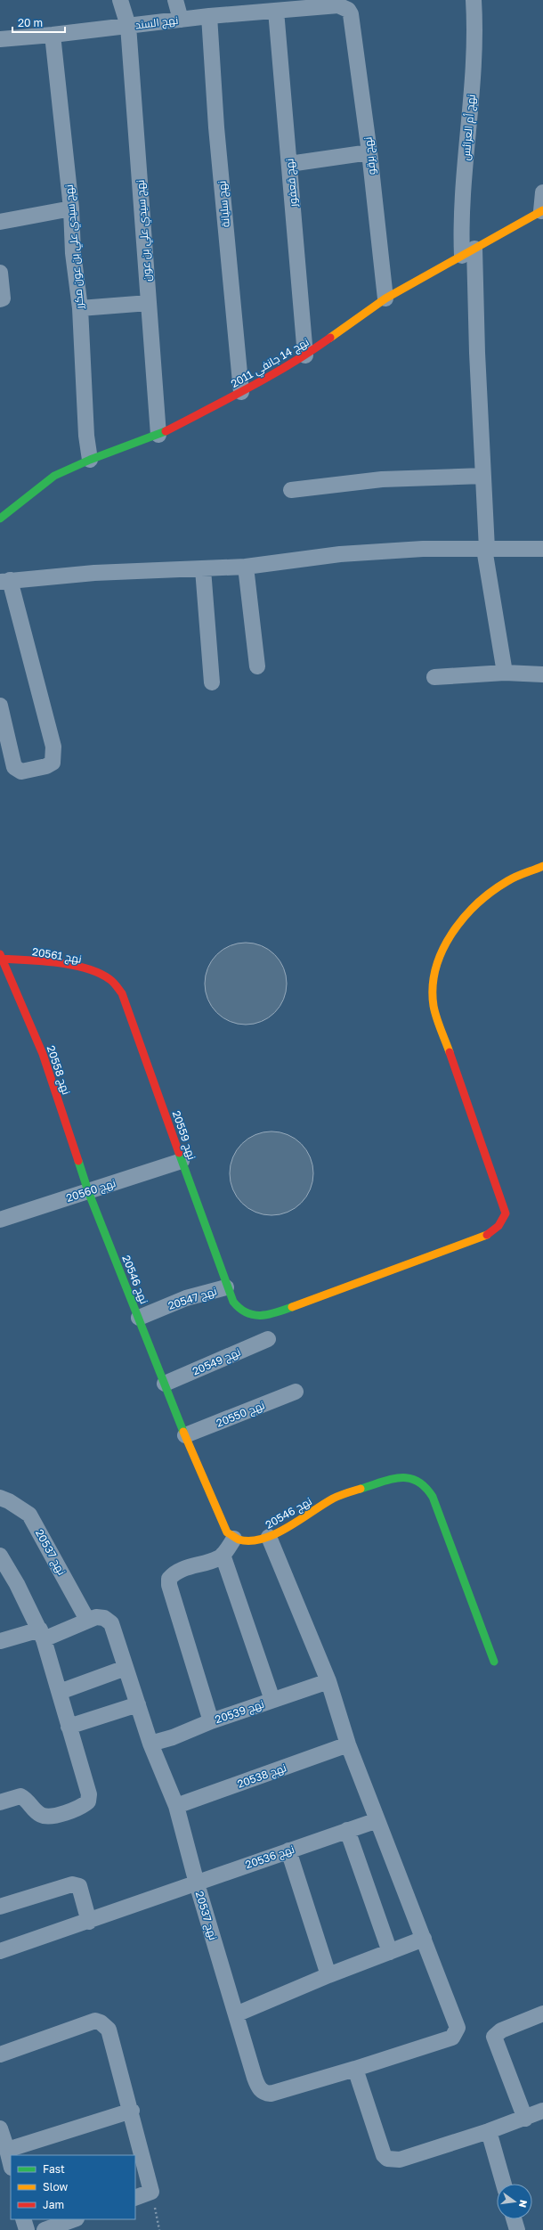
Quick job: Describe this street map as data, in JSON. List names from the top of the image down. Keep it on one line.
{"streets":{"street":["نهج السند","نهج أم العرائس","نهج برقو","نهج قعفور","نهج سليانة","نهج سيدي علي بن عون","نهج سيدي علي بن عون مكرر","نهج 14 جانفي 2011","نهج 20561","نهج 20558","نهج 20559","نهج 20560","نهج 20546","نهج 20547","نهج 20549","نهج 20550","نهج 20537","نهج 20539","نهج 20538","نهج 20536"]},"crossings":[["نهج السند","نهج برقو"],["نهج السند","نهج قعفور"],["نهج السند","نهج سليانة"],["نهج السند","نهج سيدي علي بن عون"],["نهج السند","نهج سيدي علي بن عون مكرر"],["نهج أم العرائس","نهج 14 جانفي 2011"],["نهج برقو","نهج 14 جانفي 2011"],["نهج قعفور","نهج 14 جانفي 2011"],["نهج سليانة","نهج 14 جانفي 2011"],["نهج سيدي علي بن عون","نهج 14 جانفي 2011"],["نهج سيدي علي بن عون مكرر","نهج 14 جانفي 2011"],["نهج 20561","نهج 20558"],["نهج 20561","نهج 20559"],["نهج 20558","نهج 20560"],["نهج 20558","نهج 20546"],["نهج 20559","نهج 20560"],["نهج 20559","نهج 20547"],["نهج 20560","نهج 20546"],["نهج 20546","نهج 20547"],["نهج 20546","نهج 20549"],["نهج 20546","نهج 20550"],["نهج 20537","نهج 20539"],["نهج 20537","نهج 20538"],["نهج 20537","نهج 20536"]],"legend":["Fast","Slow","Jam"],"scale_bar":"20 m","north":"right"}
